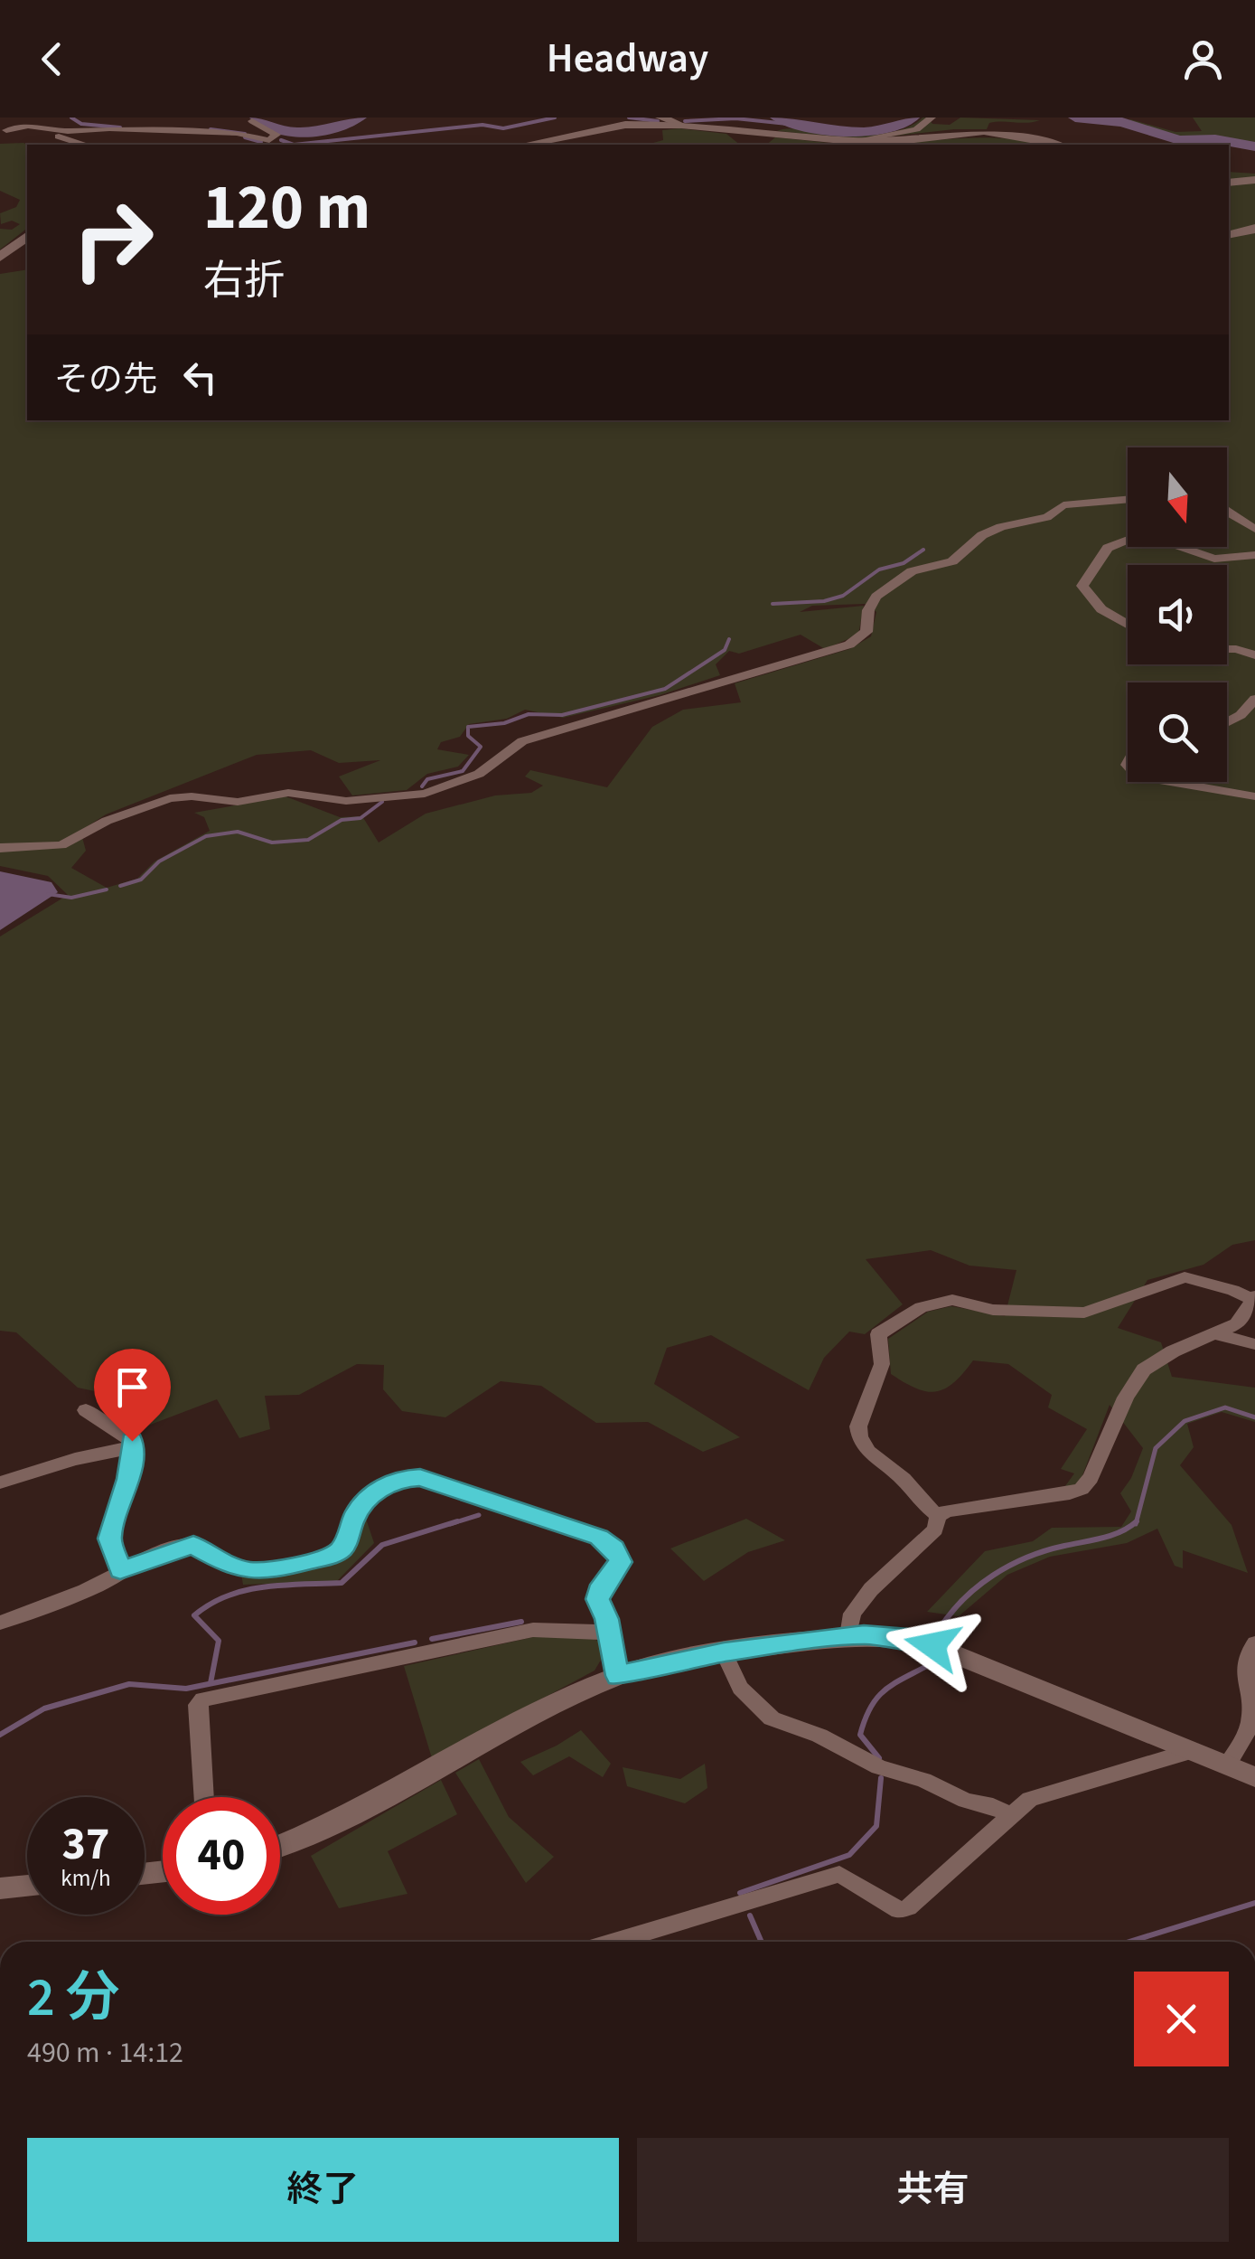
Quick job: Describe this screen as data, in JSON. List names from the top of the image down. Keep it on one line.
{"north":"bottom","page":{"header":"Headway","turn":["120 m","右折"],"then":"その先","speed":"37 km/h","limit":"40","heading":["2 分","490 m · 14:12"],"buttons":["終了","共有"]}}
